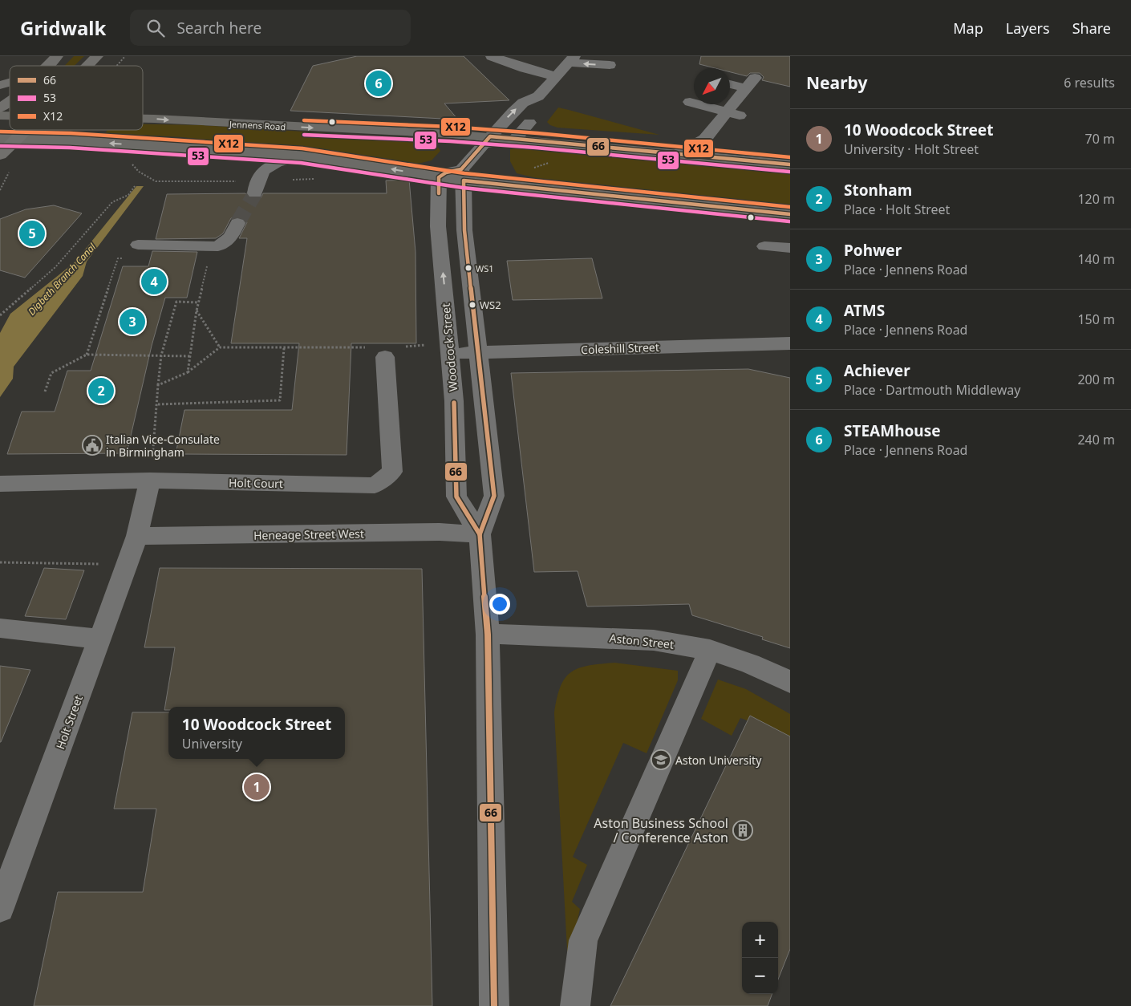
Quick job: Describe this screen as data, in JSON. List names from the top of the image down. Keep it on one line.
{"streets":{"main road":["Jennens Road"],"street":["Woodcock Street","Coleshill Street","Holt Court","Heneage Street West","Aston Street","Holt Street"]},"crossings":[["Woodcock Street","Coleshill Street"],["Woodcock Street","Heneage Street West"],["Woodcock Street","Aston Street"],["Holt Court","Holt Street"],["Heneage Street West","Holt Street"]],"water":["Digbeth Branch Canal"],"places":{"other":["WS1","WS2"],"public building":["Italian Vice-Consulate in Birmingham"],"school or university":["Aston University"],"building":["Aston Business School / Conference Aston"]},"lines":["transit line X12","transit line 53","transit line 66"],"legend":["66","53","X12"],"north":"bottom left","page":{"header":"Gridwalk","search":"Search here","nav":["Map","Layers","Share"],"heading":["Nearby","6 results"],"pins":["6","5","4","3","2","1"],"list":[{"mark":"1","name":"10 Woodcock Street","note":"University · Holt Street","value":"70 m"},{"mark":"2","name":"Stonham","note":"Place · Holt Street","value":"120 m"},{"mark":"3","name":"Pohwer","note":"Place · Jennens Road","value":"140 m"},{"mark":"4","name":"ATMS","note":"Place · Jennens Road","value":"150 m"},{"mark":"5","name":"Achiever","note":"Place · Dartmouth Middleway","value":"200 m"},{"mark":"6","name":"STEAMhouse","note":"Place · Jennens Road","value":"240 m"}],"popup":["10 Woodcock Street","University"],"map_buttons":["+","−"]}}
